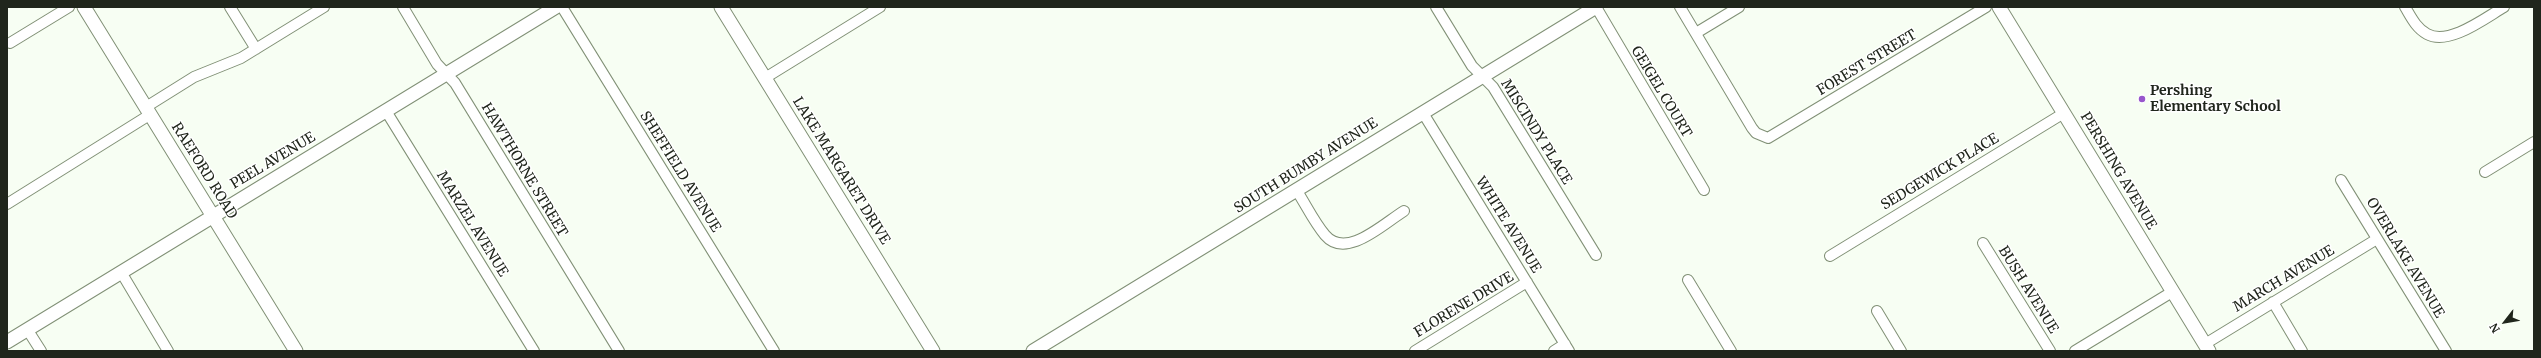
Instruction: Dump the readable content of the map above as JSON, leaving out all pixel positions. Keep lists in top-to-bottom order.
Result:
{
  "streets": {
    "street": [
      "FOREST STREET",
      "GEIGEL COURT",
      "MISCINDY PLACE",
      "PEEL AVENUE",
      "SOUTH BUMBY AVENUE",
      "HAWTHORNE STREET",
      "RAEFORD ROAD",
      "LAKE MARGARET DRIVE",
      "PERSHING AVENUE",
      "SHEFFIELD AVENUE",
      "SEDGEWICK PLACE",
      "MARZEL AVENUE",
      "WHITE AVENUE",
      "OVERLAKE AVENUE",
      "MARCH AVENUE",
      "BUSH AVENUE",
      "FLORENE DRIVE"
    ]
  },
  "crossings": [
    ["GEIGEL COURT", "SOUTH BUMBY AVENUE"],
    ["MISCINDY PLACE", "SOUTH BUMBY AVENUE"],
    ["PEEL AVENUE", "HAWTHORNE STREET"],
    ["PEEL AVENUE", "RAEFORD ROAD"],
    ["PEEL AVENUE", "MARZEL AVENUE"],
    ["SOUTH BUMBY AVENUE", "WHITE AVENUE"],
    ["PERSHING AVENUE", "SEDGEWICK PLACE"],
    ["PERSHING AVENUE", "MARCH AVENUE"],
    ["WHITE AVENUE", "FLORENE DRIVE"],
    ["OVERLAKE AVENUE", "MARCH AVENUE"]
  ],
  "places": ["Pershing Elementary School"],
  "north": "bottom left"
}
